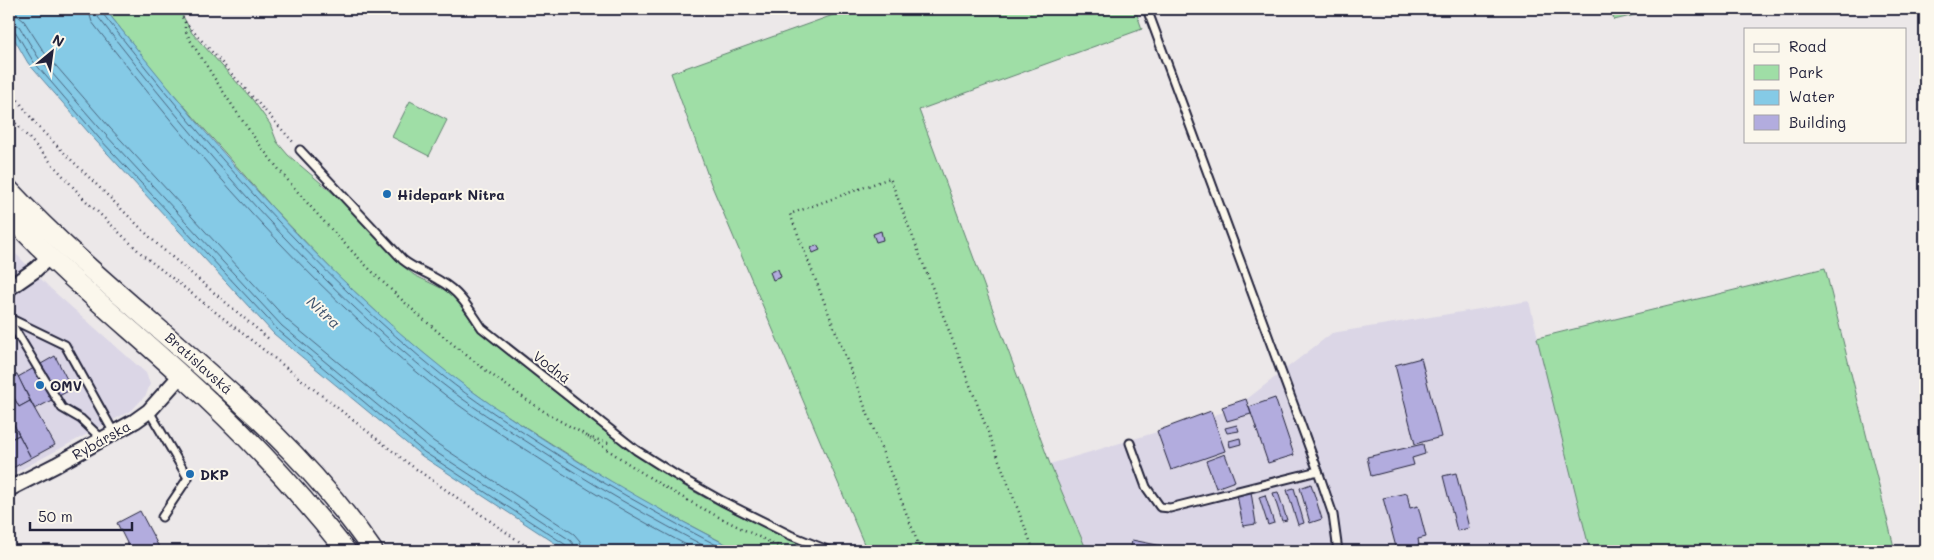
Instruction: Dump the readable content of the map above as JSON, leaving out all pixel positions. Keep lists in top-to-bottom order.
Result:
{
  "streets": {
    "main road": ["Bratislavská"],
    "street": ["Rybárska"],
    "lane": ["Vodná"]
  },
  "crossings": [
    ["Bratislavská", "Rybárska"]
  ],
  "water": ["Nitra"],
  "places": ["Hidepark Nitra", "OMV", "DKP"],
  "legend": [
    "Road",
    "Park",
    "Water",
    "Building"
  ],
  "scale_bar": "50 m",
  "north": "top right"
}
